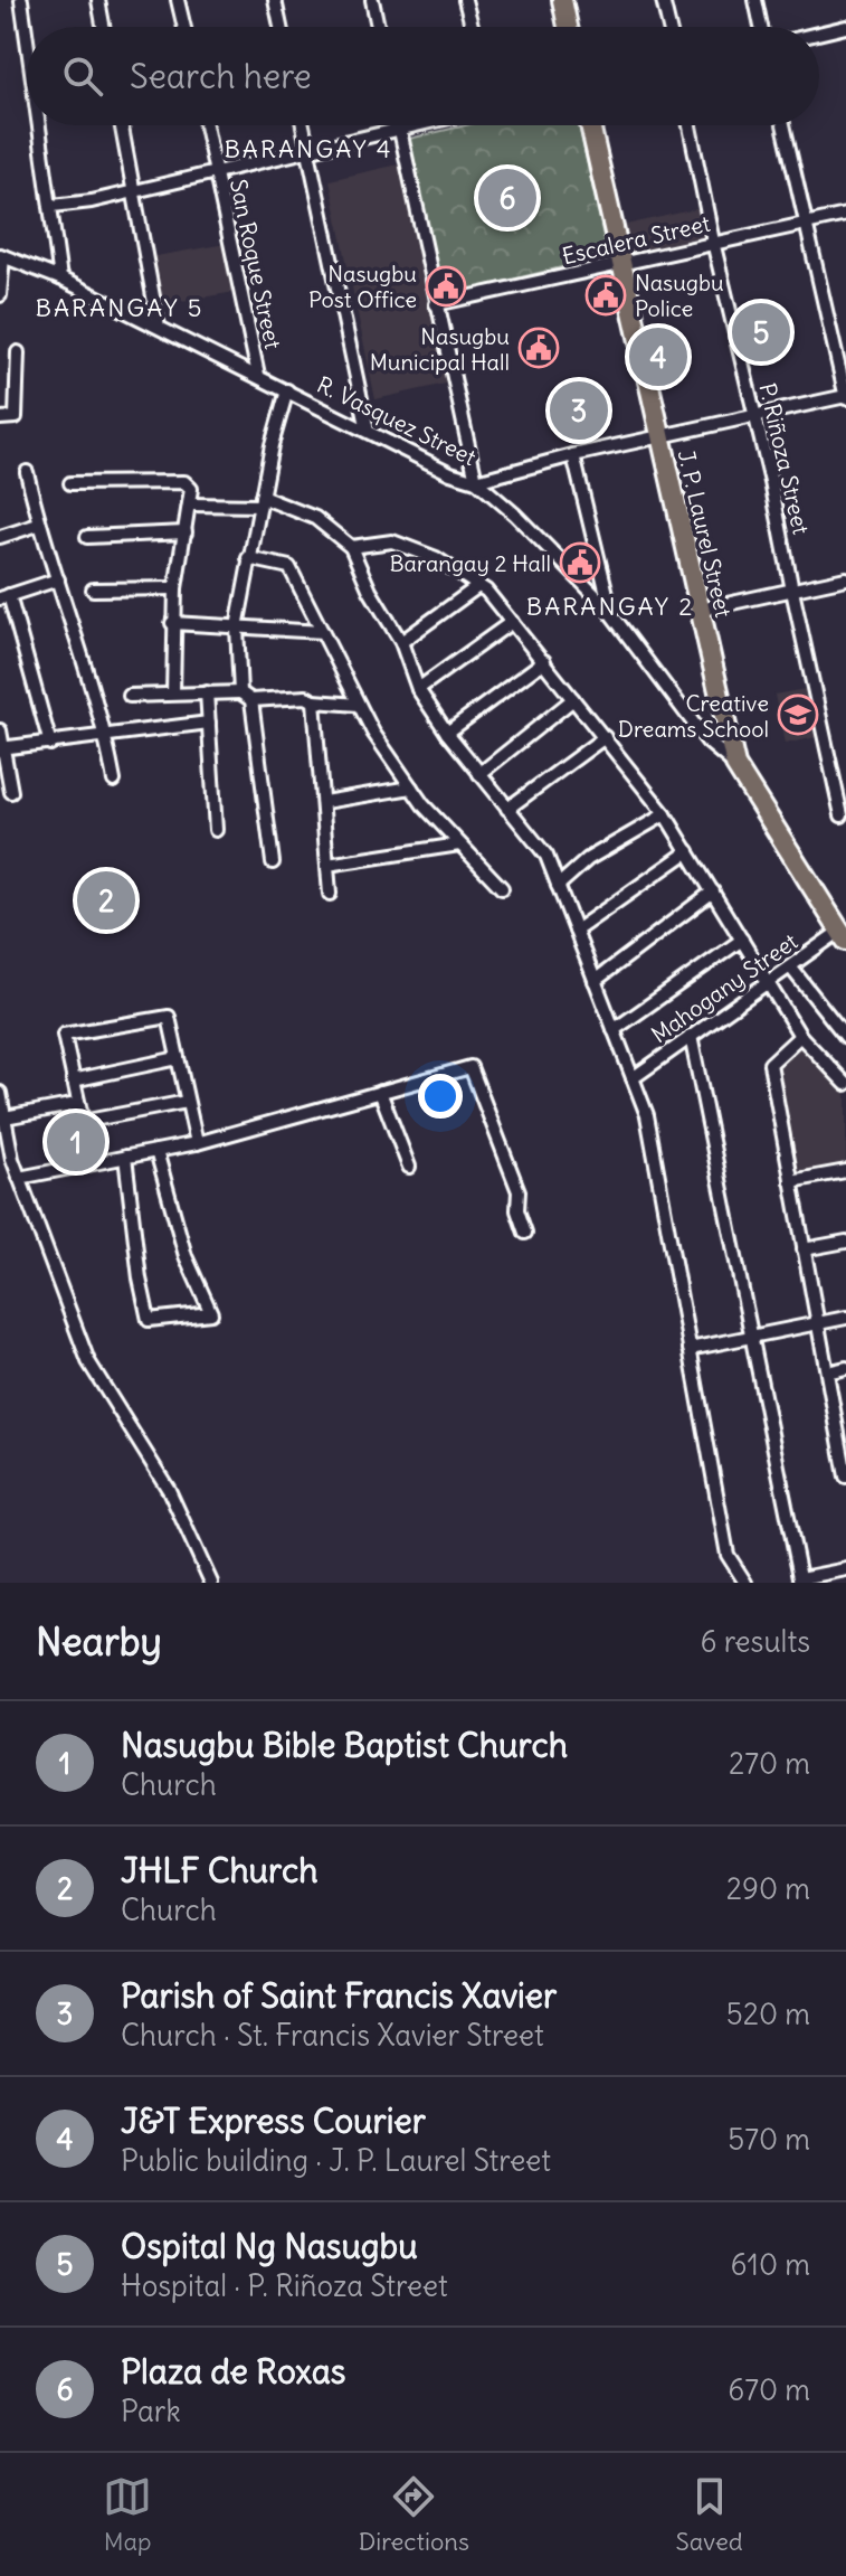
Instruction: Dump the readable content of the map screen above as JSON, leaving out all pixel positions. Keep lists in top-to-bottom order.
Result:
{
  "streets": {
    "main road": ["J. P. Laurel Street"],
    "street": [
      "Escalera Street",
      "San Roque Street",
      "R. Vasquez Street",
      "P. Riñoza Street",
      "Mahogany Street"
    ]
  },
  "crossings": [
    ["Escalera Street", "P. Riñoza Street"],
    ["Escalera Street", "J. P. Laurel Street"],
    ["San Roque Street", "R. Vasquez Street"],
    ["R. Vasquez Street", "J. P. Laurel Street"],
    ["J. P. Laurel Street", "Mahogany Street"]
  ],
  "districts": ["BARANGAY 4", "BARANGAY 5", "BARANGAY 2"],
  "places": {
    "public building": [
      "Nasugbu Post Office",
      "Nasugbu Police",
      "Nasugbu Municipal Hall",
      "Barangay 2 Hall"
    ],
    "school or university": ["Creative Dreams School"]
  },
  "page": {
    "search": "Search here",
    "pins": [
      "6",
      "5",
      "4",
      "3",
      "2",
      "1"
    ],
    "heading": ["Nearby", "6 results"],
    "list": [
      {
        "mark": "1",
        "name": "Nasugbu Bible Baptist Church",
        "note": "Church",
        "value": "270 m"
      },
      {
        "mark": "2",
        "name": "JHLF Church",
        "note": "Church",
        "value": "290 m"
      },
      {
        "mark": "3",
        "name": "Parish of Saint Francis Xavier",
        "note": "Church · St. Francis Xavier Street",
        "value": "520 m"
      },
      {
        "mark": "4",
        "name": "J&T Express Courier",
        "note": "Public building · J. P. Laurel Street",
        "value": "570 m"
      },
      {
        "mark": "5",
        "name": "Ospital Ng Nasugbu",
        "note": "Hospital · P. Riñoza Street",
        "value": "610 m"
      },
      {
        "mark": "6",
        "name": "Plaza de Roxas",
        "note": "Park",
        "value": "670 m"
      }
    ],
    "nav": ["Map", "Directions", "Saved"]
  }
}
